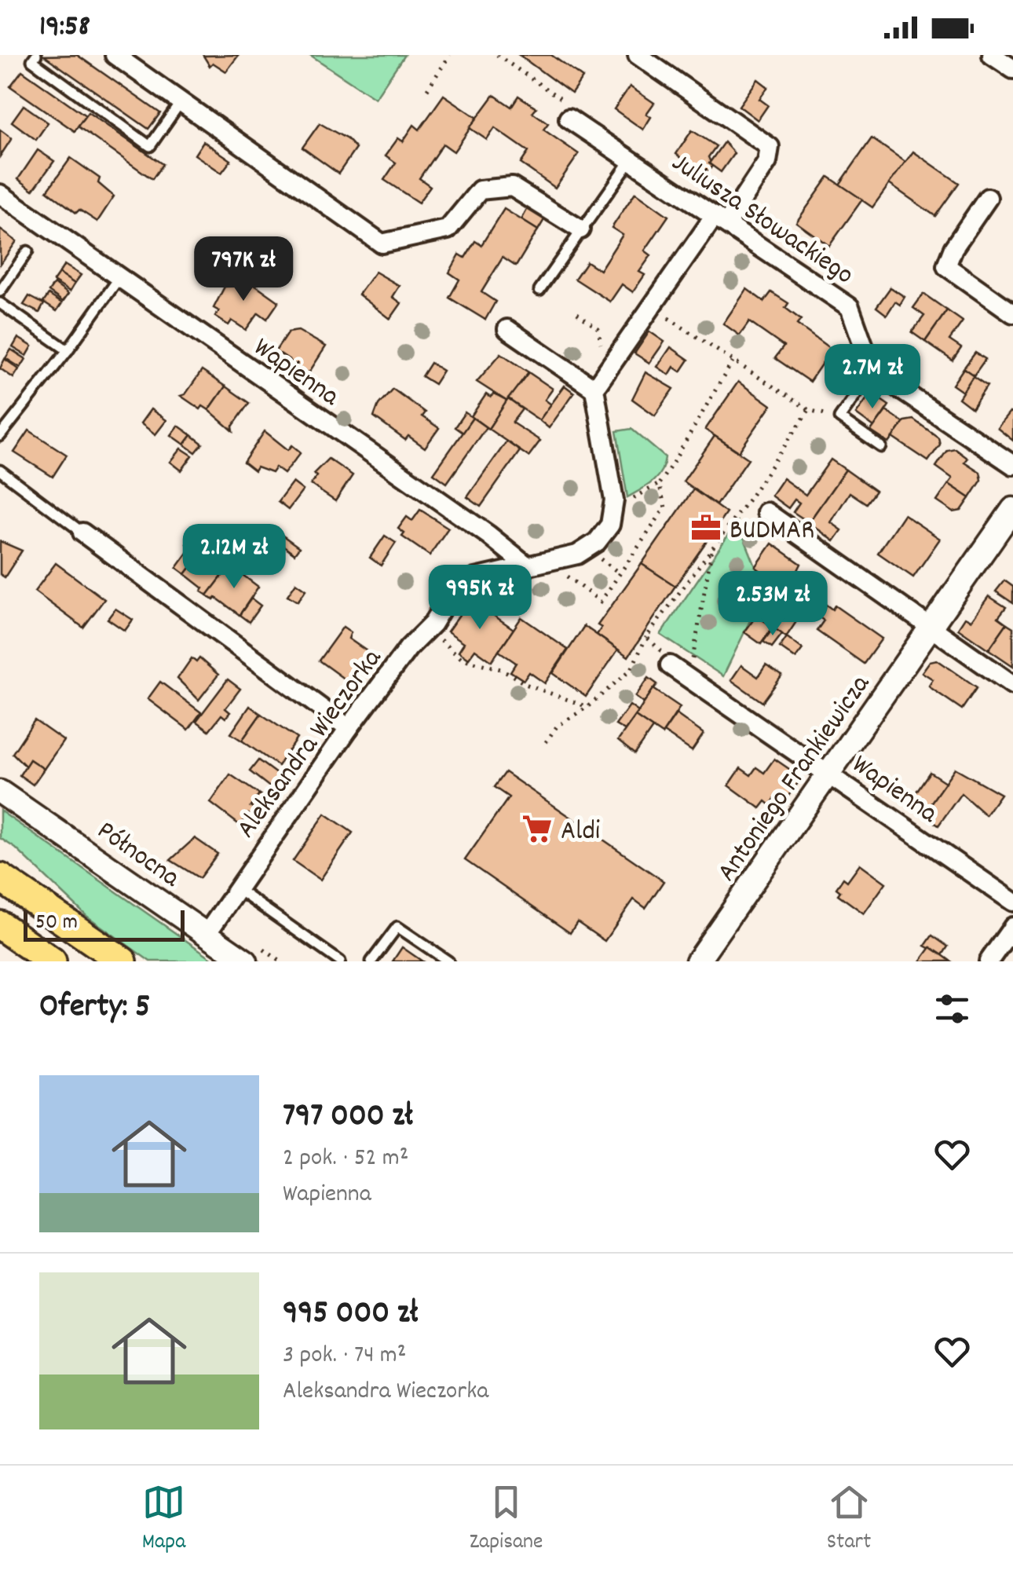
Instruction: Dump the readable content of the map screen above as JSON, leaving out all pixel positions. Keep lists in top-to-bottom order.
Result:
{
  "streets": {
    "street": [
      "Juliusza Słowackiego",
      "Wapienna",
      "Aleksandra Wieczorka",
      "Antoniego Frankiewicza",
      "Północna"
    ]
  },
  "crossings": [
    ["Wapienna", "Aleksandra Wieczorka"],
    ["Wapienna", "Antoniego Frankiewicza"],
    ["Aleksandra Wieczorka", "Północna"]
  ],
  "places": {
    "office": ["BUDMAR"],
    "supermarket": ["Aldi"]
  },
  "scale_bar": "50 m",
  "page": {
    "status": "19:58",
    "price": [
      "797K zł",
      "2.7M zł",
      "2.12M zł",
      "995K zł",
      "2.53M zł"
    ],
    "scale": "50 m",
    "heading": "Oferty: 5",
    "list": [
      {
        "name": "797 000 zł",
        "note": "2 pok. · 52 m² · Wapienna"
      },
      {
        "name": "995 000 zł",
        "note": "3 pok. · 74 m² · Aleksandra Wieczorka"
      }
    ],
    "tabs": ["Mapa", "Zapisane", "Start"]
  }
}
